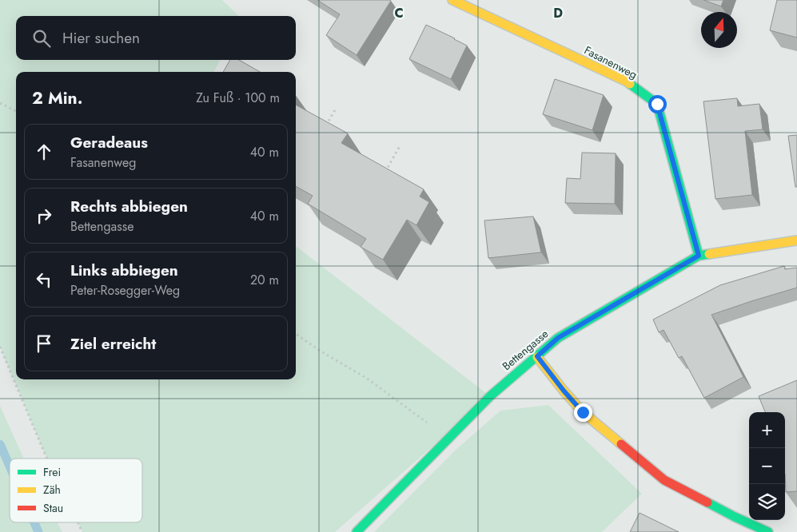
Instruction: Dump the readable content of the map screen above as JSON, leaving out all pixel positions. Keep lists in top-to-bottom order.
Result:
{
  "streets": {
    "street": ["Fasanenweg", "Bettengasse"]
  },
  "crossings": [
    ["Fasanenweg", "Bettengasse"]
  ],
  "legend": ["Frei", "Zäh", "Stau"],
  "north": "top",
  "page": {
    "search": "Hier suchen",
    "heading": ["2 Min.", "Zu Fuß · 100 m"],
    "list": [
      ["Geradeaus", "Fasanenweg", "40 m"],
      ["Rechts abbiegen", "Bettengasse", "40 m"],
      ["Links abbiegen", "Peter-Rosegger-Weg", "20 m"],
      "Ziel erreicht"
    ],
    "map_buttons": ["+", "−"]
  },
  "grid": {
    "columns": ["C", "D"]
  }
}
